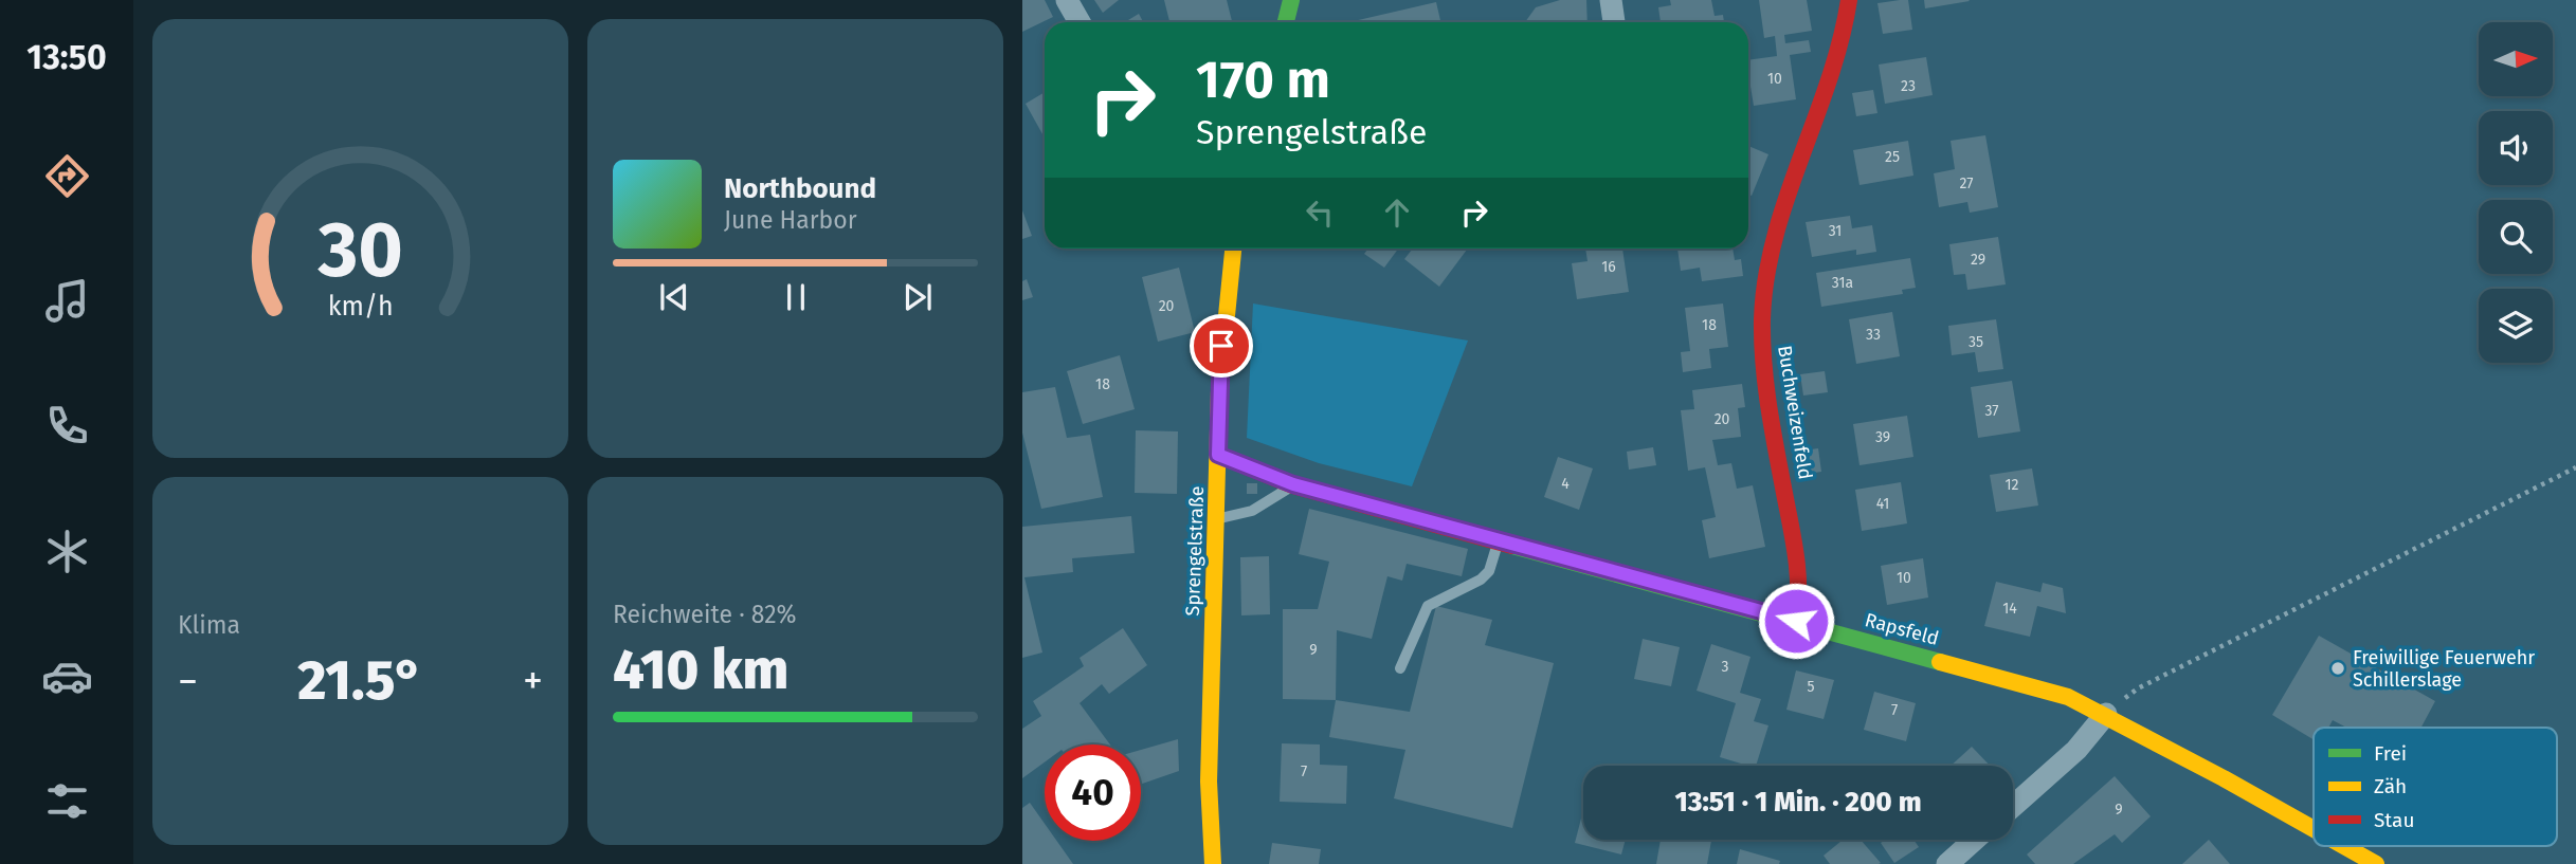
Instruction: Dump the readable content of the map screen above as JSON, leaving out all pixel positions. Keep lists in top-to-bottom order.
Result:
{
  "streets": {
    "street": ["Buchweizenfeld", "Sprengelstraße", "Rapsfeld"]
  },
  "crossings": [
    ["Buchweizenfeld", "Rapsfeld"],
    ["Sprengelstraße", "Rapsfeld"]
  ],
  "places": ["Freiwillige Feuerwehr Schillerslage"],
  "house_numbers": [
    "10",
    "23",
    "25",
    "27",
    "31",
    "29",
    "16",
    "31a",
    "20",
    "18",
    "33",
    "35",
    "18",
    "37",
    "20",
    "39",
    "4",
    "12",
    "41",
    "10",
    "14",
    "9",
    "3",
    "5",
    "7",
    "7",
    "9"
  ],
  "legend": ["Frei", "Zäh", "Stau"],
  "north": "right",
  "page": {
    "tabs": "13:50",
    "turn": ["170 m", "Sprengelstraße"],
    "song": ["Northbound", "June Harbor"],
    "tile": [
      "Klima",
      ["Reichweite · 82%", "410 km"]
    ],
    "heat": ["−", "21.5°", "+"],
    "limit": "40",
    "trip": "13:51 · 1 Min. · 200 m",
    "gauge": ["30", "km/h"]
  }
}
